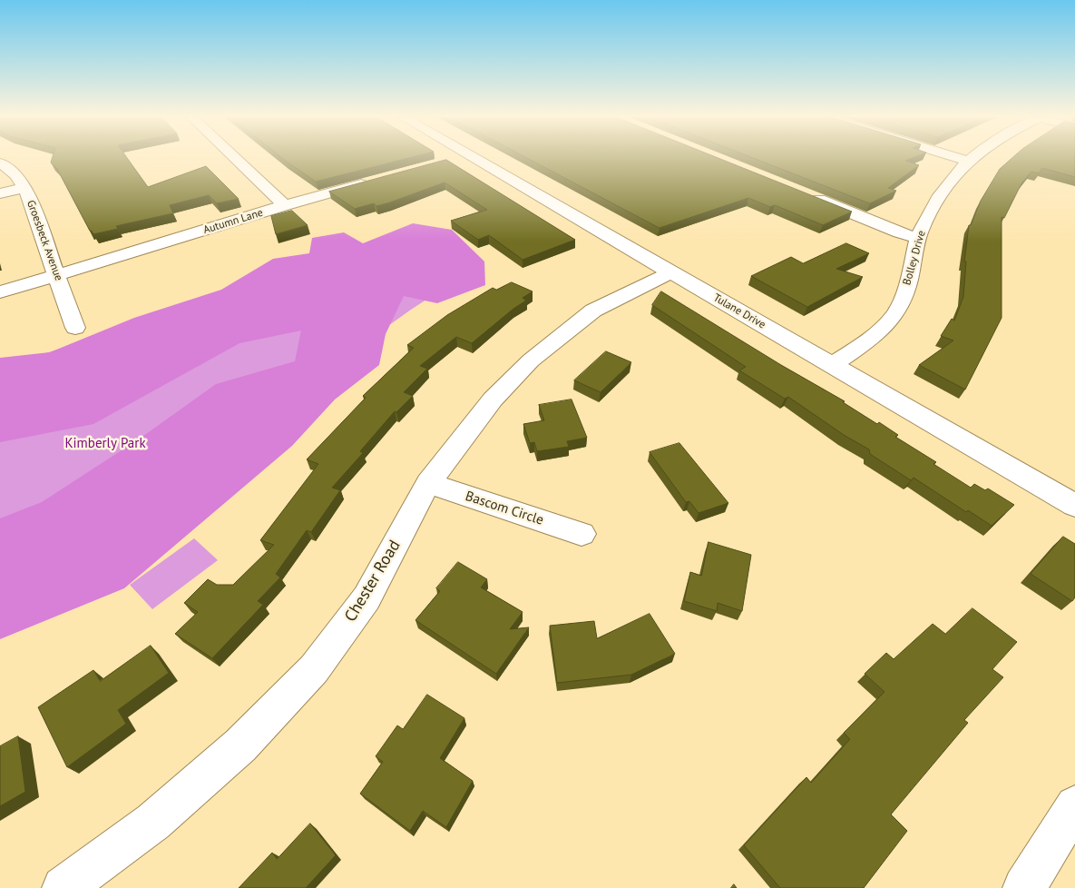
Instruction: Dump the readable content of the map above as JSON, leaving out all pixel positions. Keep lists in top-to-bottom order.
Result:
{
  "streets": {
    "street": [
      "Autumn Lane",
      "Groesbeck Avenue",
      "Bolley Drive",
      "Tulane Drive",
      "Bascom Circle",
      "Chester Road"
    ]
  },
  "crossings": [
    ["Autumn Lane", "Groesbeck Avenue"],
    ["Bolley Drive", "Tulane Drive"],
    ["Tulane Drive", "Chester Road"],
    ["Bascom Circle", "Chester Road"]
  ],
  "parks": ["Kimberly Park"]
}
